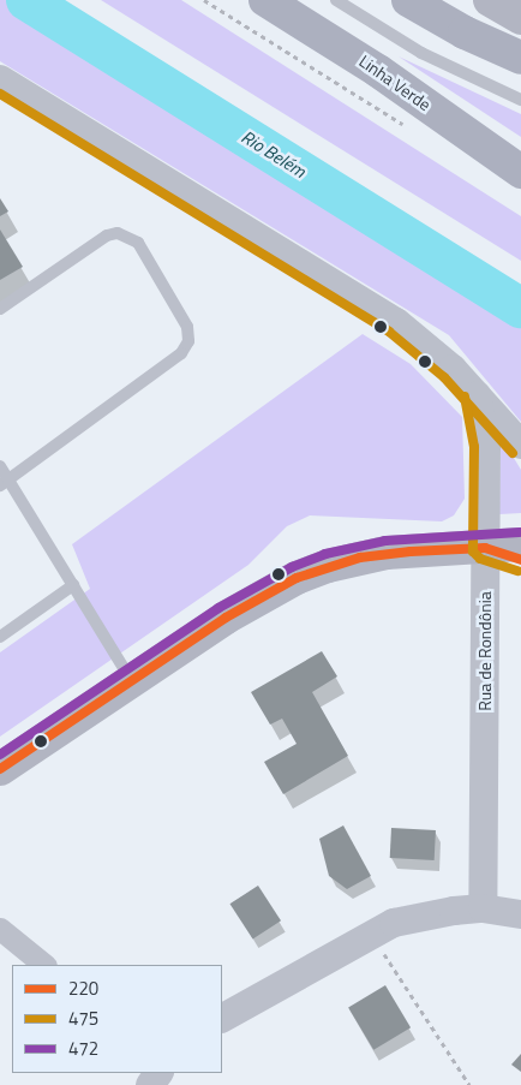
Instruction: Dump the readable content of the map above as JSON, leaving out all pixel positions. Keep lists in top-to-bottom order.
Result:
{
  "streets": {
    "highway": ["Linha Verde"],
    "street": ["Rua de Rondônia"]
  },
  "water": ["Rio Belém"],
  "lines": ["transit line 475", "transit line 472", "transit line 220"],
  "legend": ["220", "475", "472"]
}
